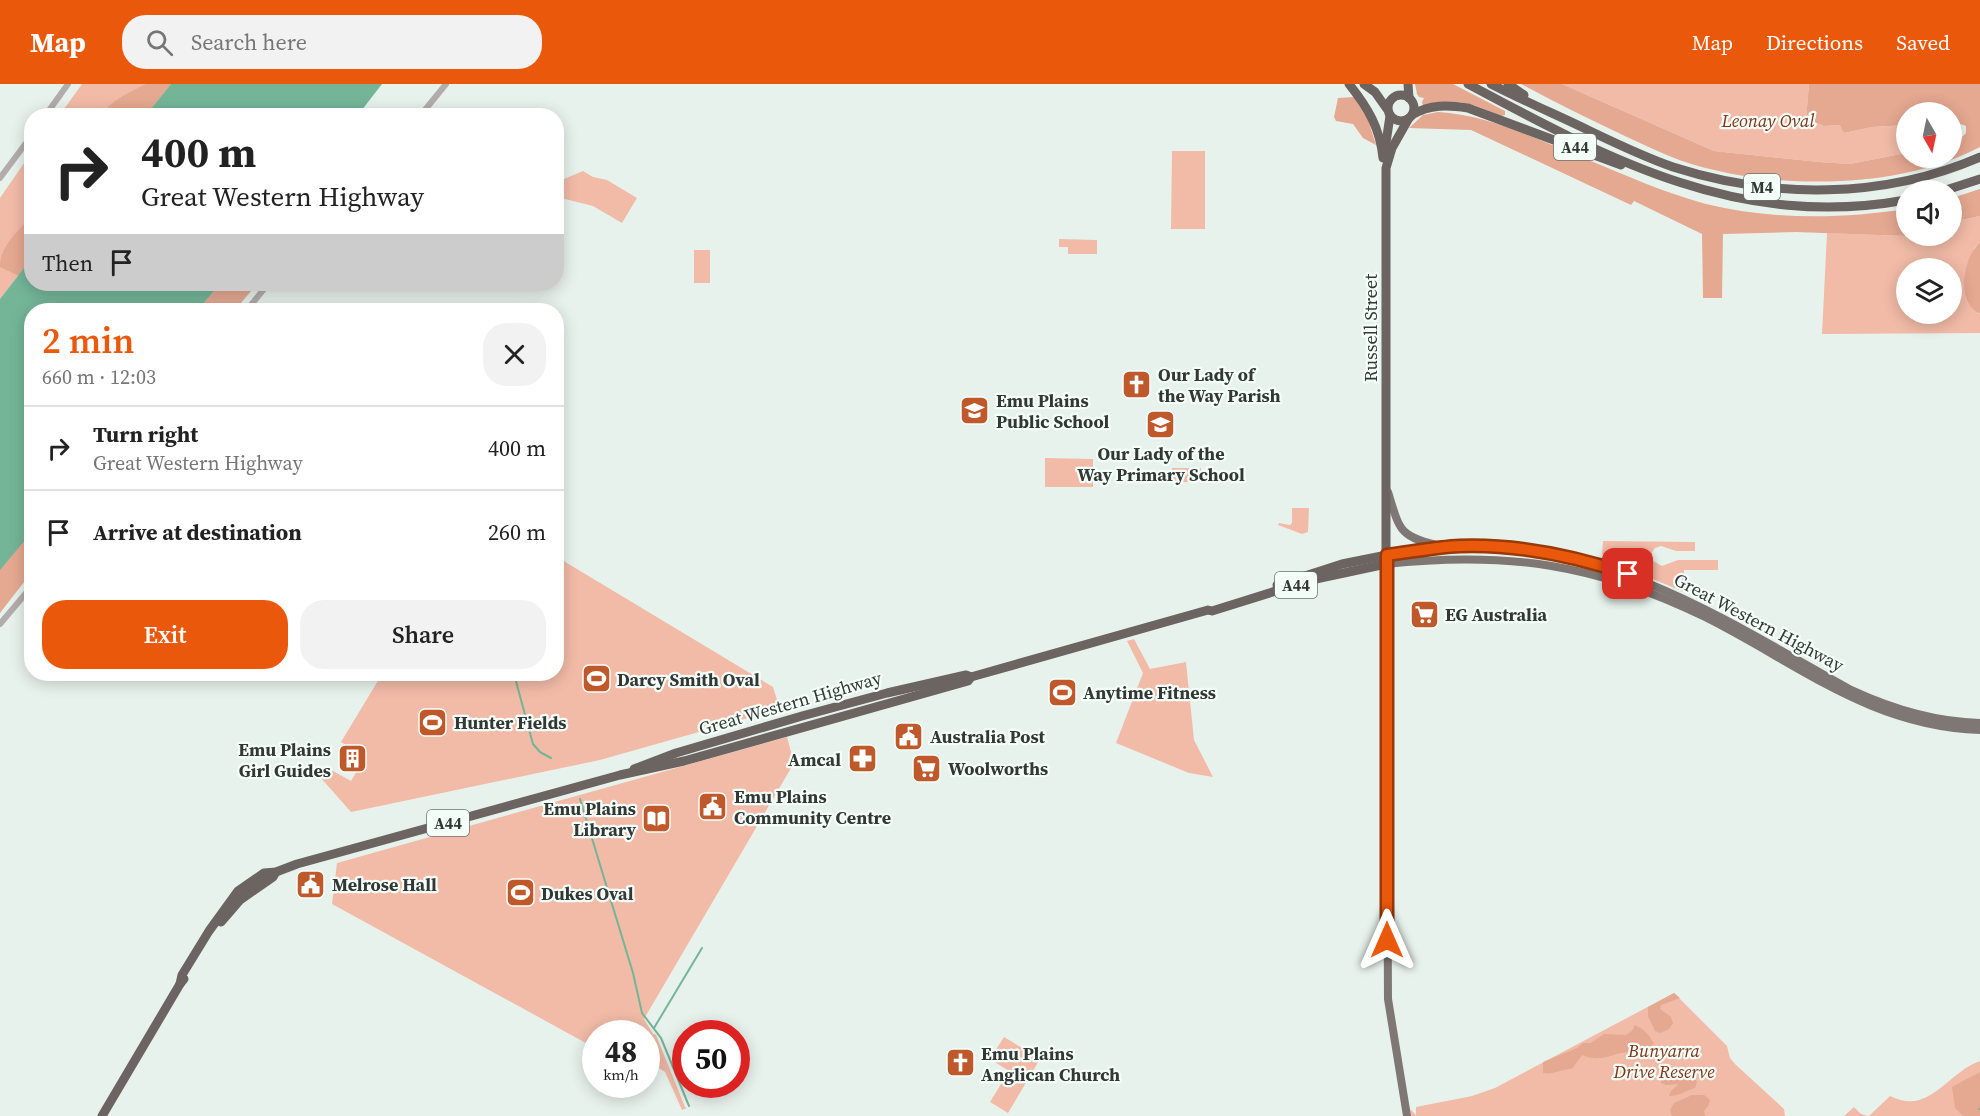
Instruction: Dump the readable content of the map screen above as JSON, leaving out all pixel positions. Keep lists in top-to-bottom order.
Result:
{
  "streets": {
    "highway": [
      "A44",
      "M4",
      "Russell Street",
      "Great Western Highway"
    ]
  },
  "crossings": [
    ["A44", "M4"],
    ["A44", "Russell Street"],
    ["Russell Street", "Great Western Highway"]
  ],
  "parks": ["Leonay Oval", "Bunyarra Drive Reserve"],
  "places": {
    "church": ["Our Lady of the Way Parish", "Emu Plains Anglican Church"],
    "school or university": ["Emu Plains Public School", "Our Lady of the Way Primary School"],
    "supermarket": ["EG Australia", "Woolworths"],
    "sports": [
      "Darcy Smith Oval",
      "Anytime Fitness",
      "Hunter Fields",
      "Dukes Oval"
    ],
    "public building": ["Australia Post", "Emu Plains Community Centre", "Melrose Hall"],
    "building": ["Emu Plains Girl Guides"],
    "pharmacy": ["Amcal"],
    "library": ["Emu Plains Library"]
  },
  "north": "bottom",
  "page": {
    "header": "Map",
    "search": "Search here",
    "nav": ["Map", "Directions", "Saved"],
    "turn": ["400 m", "Great Western Highway"],
    "then": "Then",
    "heading": ["2 min", "660 m · 12:03"],
    "list": [
      {
        "name": "Turn right",
        "note": "Great Western Highway",
        "value": "400 m"
      },
      {
        "name": "Arrive at destination",
        "value": "260 m"
      }
    ],
    "buttons": ["Exit", "Share"],
    "speed": "48 km/h",
    "limit": "50"
  }
}
